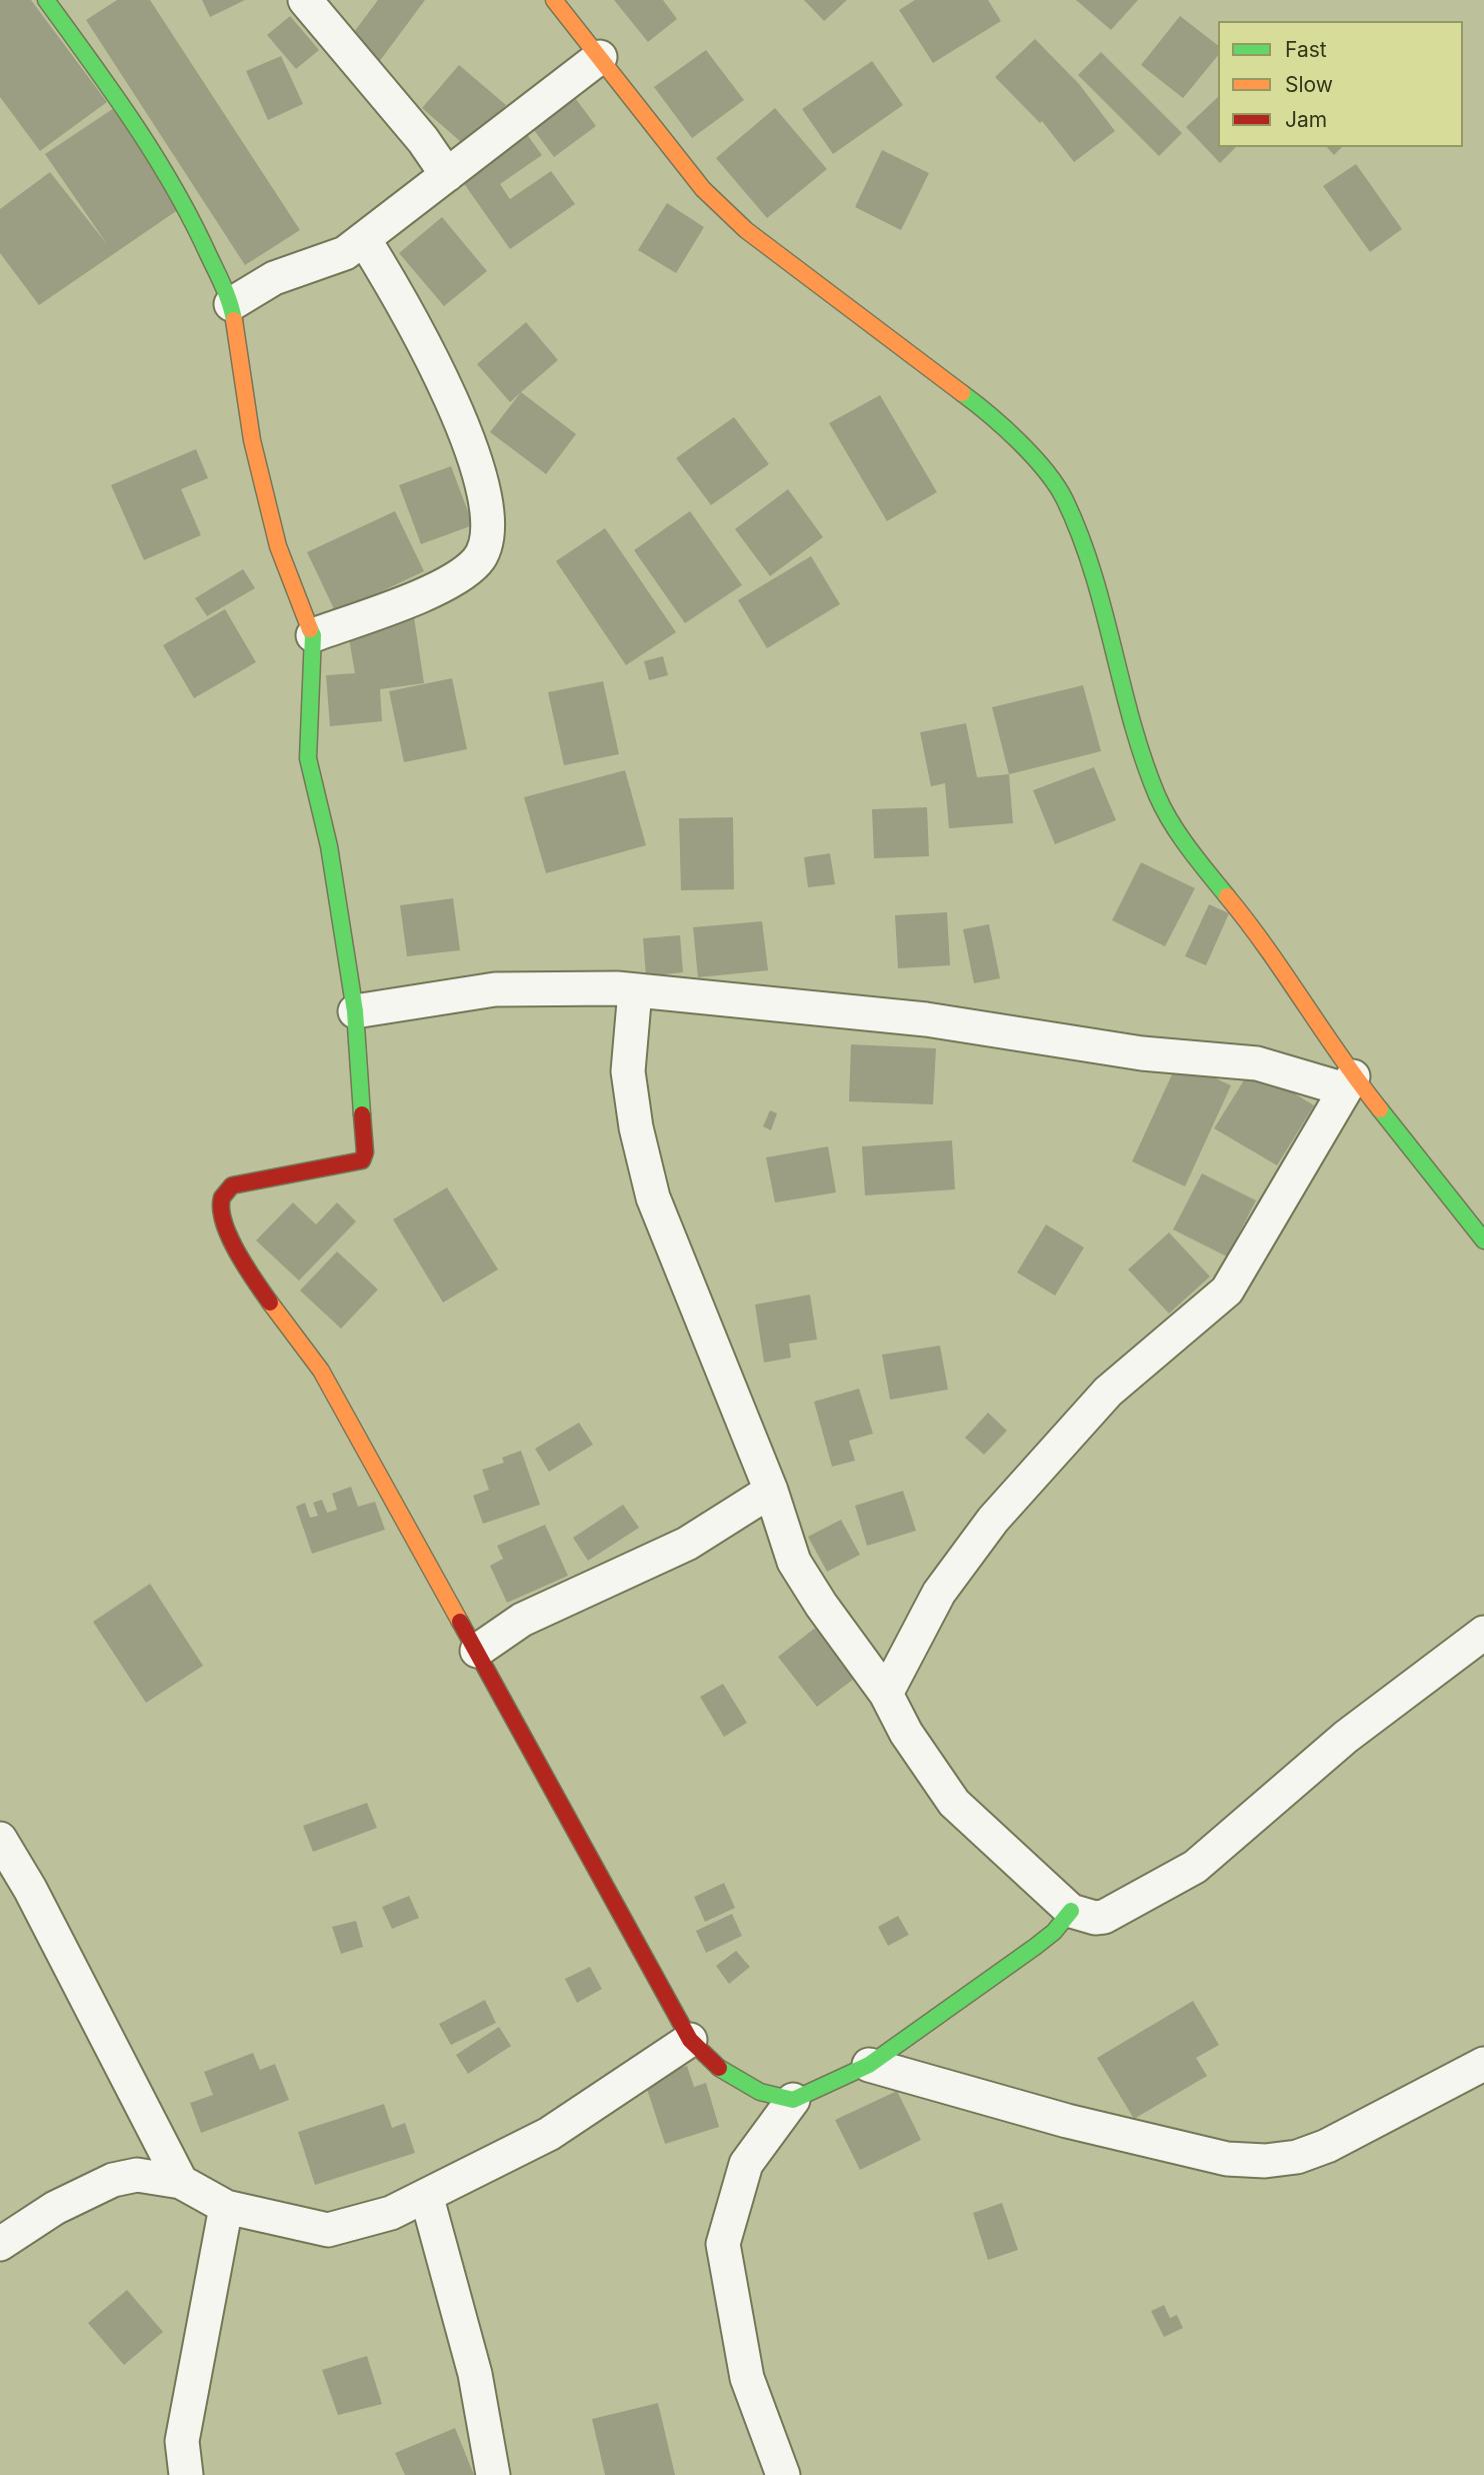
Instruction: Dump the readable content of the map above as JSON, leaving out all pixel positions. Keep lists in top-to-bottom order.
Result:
{
  "legend": ["Fast", "Slow", "Jam"]
}
